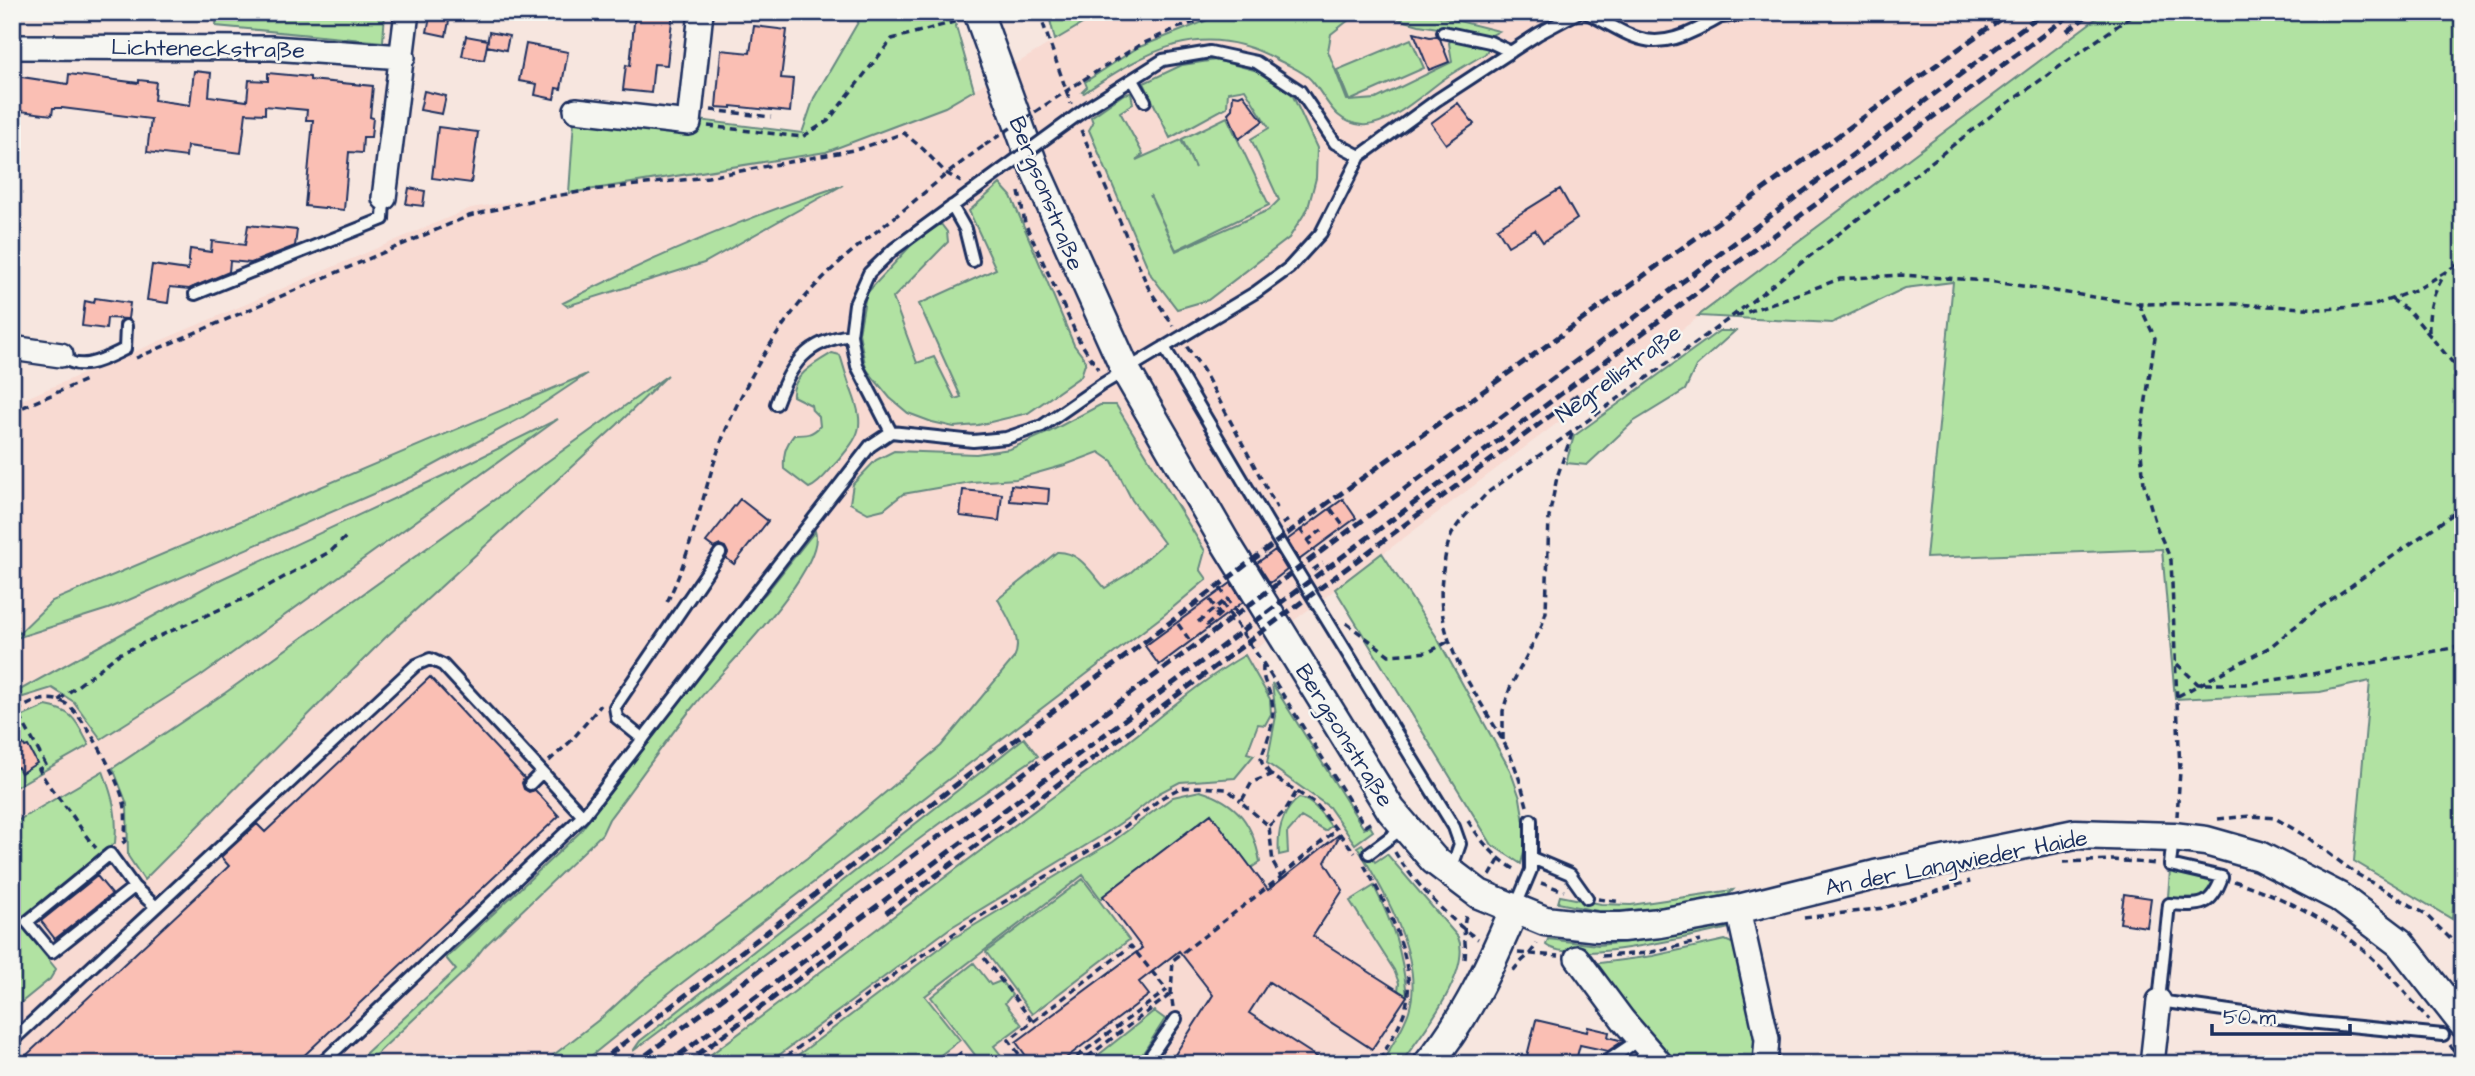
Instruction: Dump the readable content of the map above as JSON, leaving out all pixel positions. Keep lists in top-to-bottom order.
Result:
{
  "streets": {
    "street": ["Lichteneckstraße", "Bergsonstraße", "An der Langwieder Haide"],
    "path": ["Negrellistraße"]
  },
  "crossings": [
    ["Bergsonstraße", "An der Langwieder Haide"]
  ],
  "scale_bar": "50 m"
}
